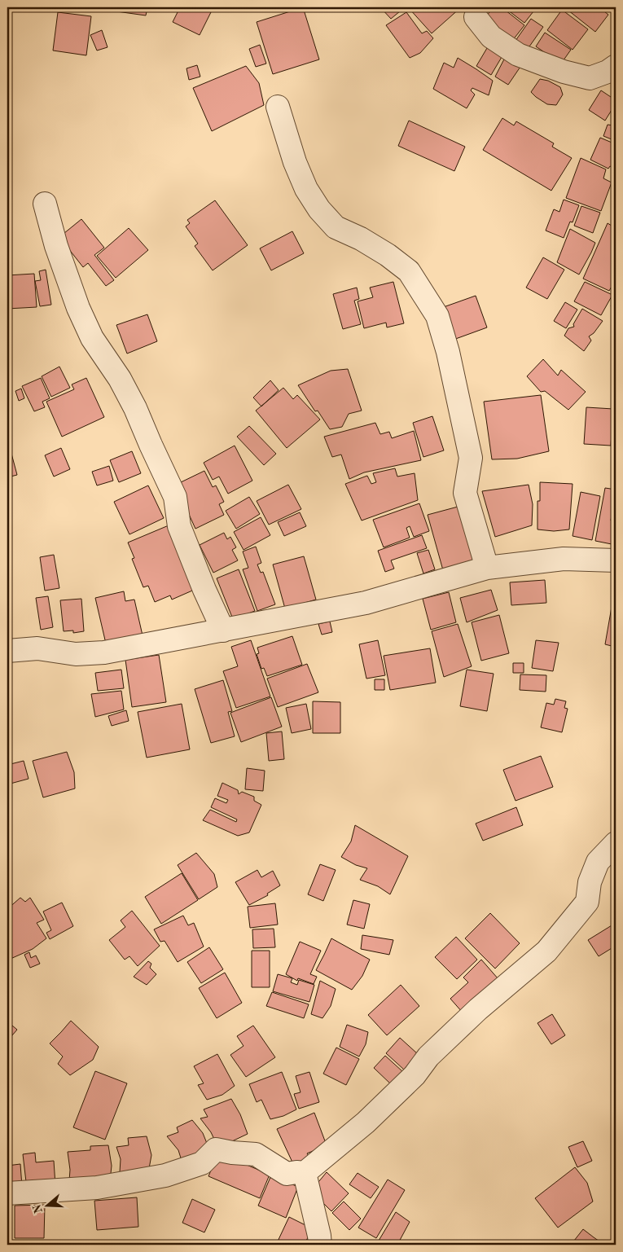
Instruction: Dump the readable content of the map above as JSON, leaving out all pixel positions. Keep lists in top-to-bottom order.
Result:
{
  "north": "left"
}
